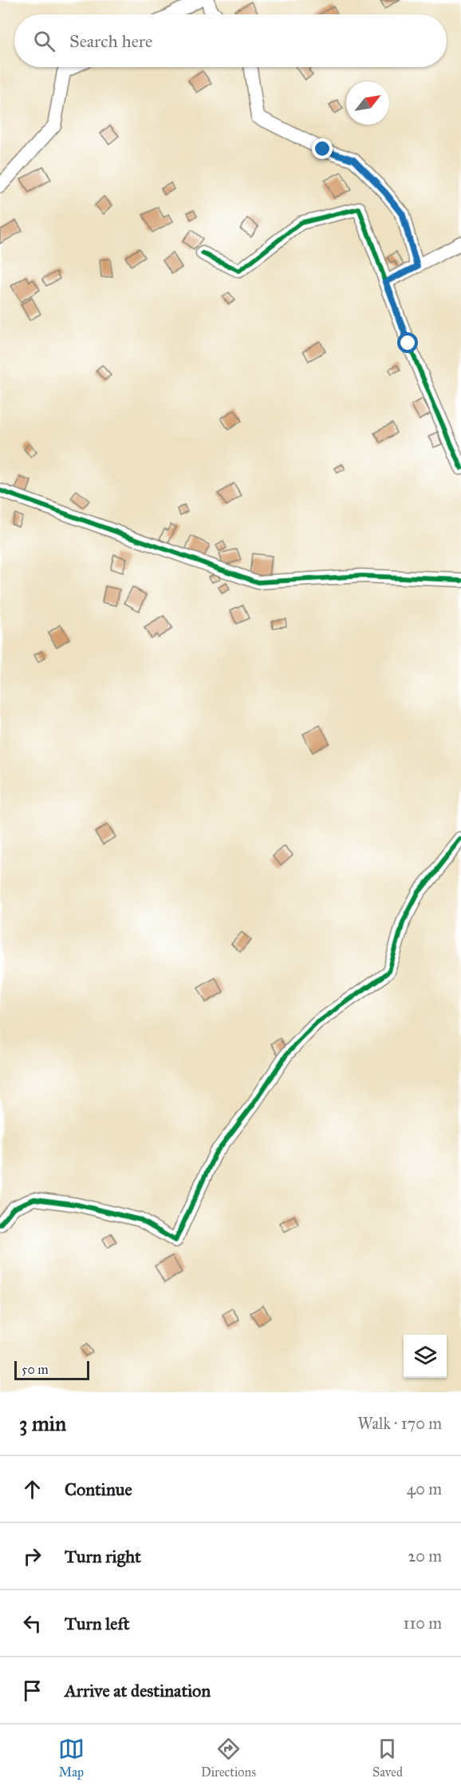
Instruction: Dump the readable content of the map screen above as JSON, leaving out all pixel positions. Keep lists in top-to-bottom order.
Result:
{
  "scale_bar": "50 m",
  "north": "top right",
  "page": {
    "search": "Search here",
    "scale": "50 m",
    "heading": ["3 min", "Walk · 170 m"],
    "list": [
      ["Continue", "40 m"],
      ["Turn right", "20 m"],
      ["Turn left", "110 m"],
      "Arrive at destination"
    ],
    "nav": ["Map", "Directions", "Saved"]
  }
}
